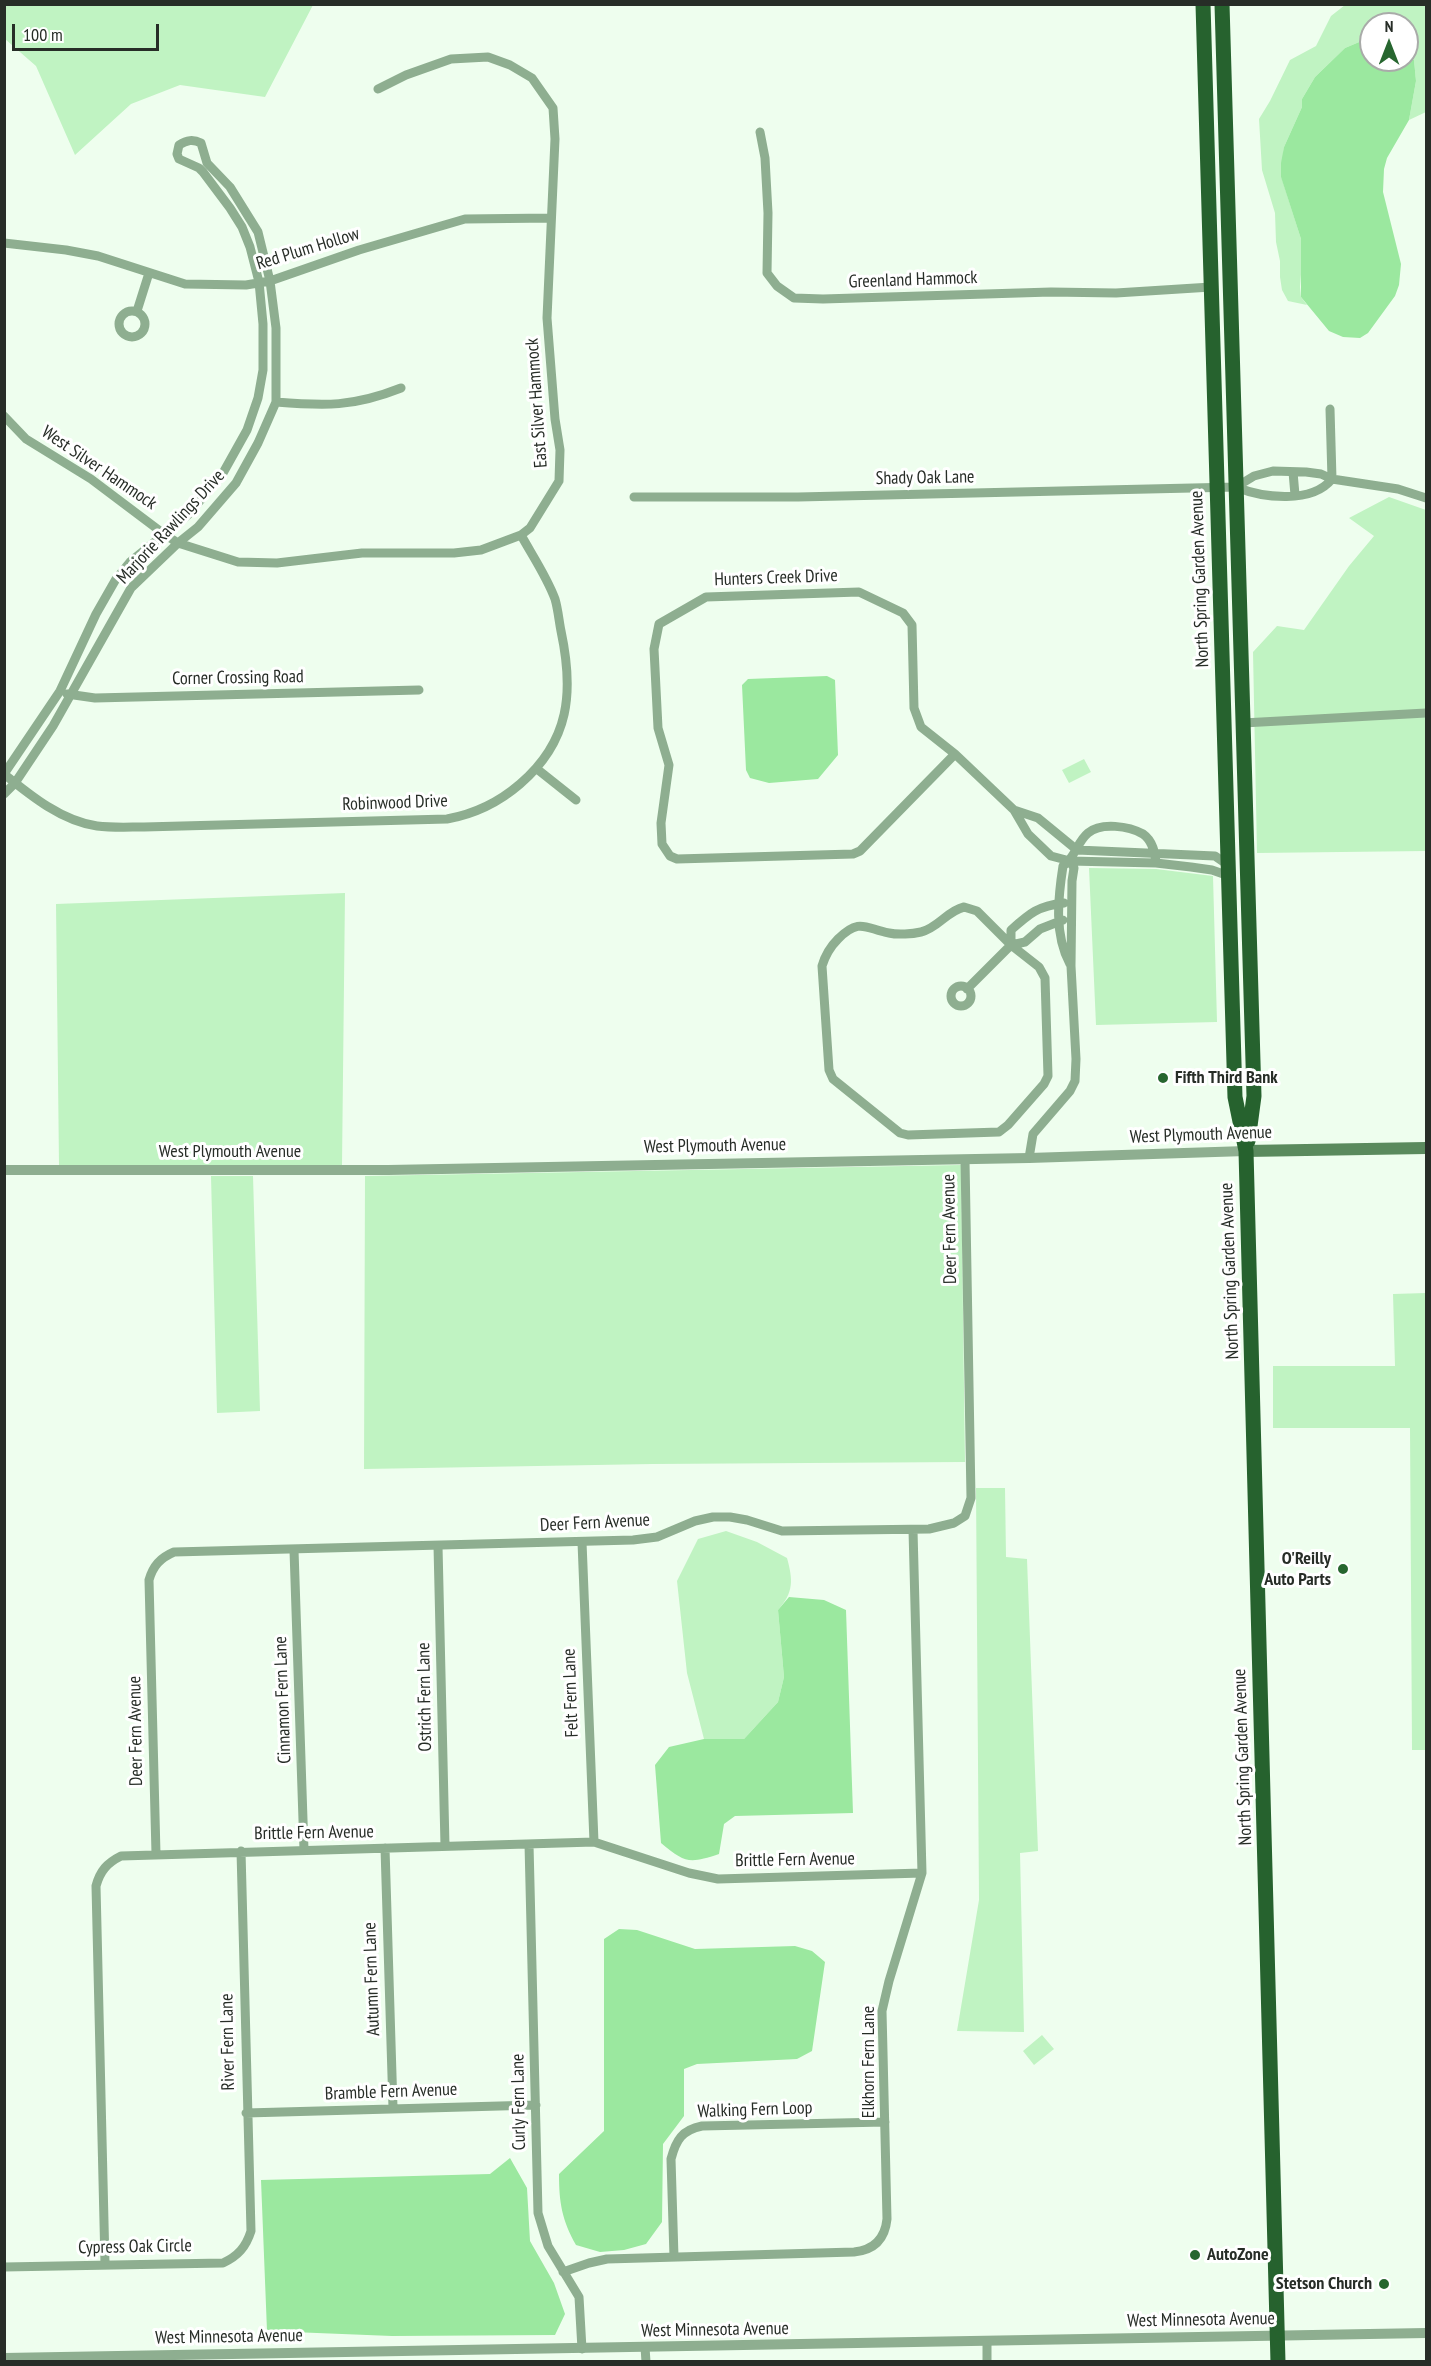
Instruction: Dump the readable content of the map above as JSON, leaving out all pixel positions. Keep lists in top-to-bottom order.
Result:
{
  "streets": {
    "highway": ["North Spring Garden Avenue"],
    "main road": ["West Plymouth Avenue"],
    "street": [
      "Red Plum Hollow",
      "Greenland Hammock",
      "East Silver Hammock",
      "West Silver Hammock",
      "Shady Oak Lane",
      "Marjorie Rawlings Drive",
      "Hunters Creek Drive",
      "Corner Crossing Road",
      "Robinwood Drive",
      "Deer Fern Avenue",
      "Felt Fern Lane",
      "Ostrich Fern Lane",
      "Cinnamon Fern Lane",
      "Brittle Fern Avenue",
      "Autumn Fern Lane",
      "River Fern Lane",
      "Elkhorn Fern Lane",
      "Bramble Fern Avenue",
      "Curly Fern Lane",
      "Walking Fern Loop",
      "Cypress Oak Circle",
      "West Minnesota Avenue"
    ]
  },
  "crossings": [
    ["Red Plum Hollow", "East Silver Hammock"],
    ["Red Plum Hollow", "Marjorie Rawlings Drive"],
    ["Greenland Hammock", "North Spring Garden Avenue"],
    ["East Silver Hammock", "Robinwood Drive"],
    ["West Silver Hammock", "Marjorie Rawlings Drive"],
    ["Shady Oak Lane", "North Spring Garden Avenue"],
    ["Marjorie Rawlings Drive", "Corner Crossing Road"],
    ["Marjorie Rawlings Drive", "Robinwood Drive"],
    ["Hunters Creek Drive", "North Spring Garden Avenue"],
    ["North Spring Garden Avenue", "West Plymouth Avenue"],
    ["North Spring Garden Avenue", "West Minnesota Avenue"],
    ["West Plymouth Avenue", "Deer Fern Avenue"],
    ["Deer Fern Avenue", "Felt Fern Lane"],
    ["Deer Fern Avenue", "Ostrich Fern Lane"],
    ["Deer Fern Avenue", "Cinnamon Fern Lane"],
    ["Deer Fern Avenue", "Brittle Fern Avenue"],
    ["Deer Fern Avenue", "Elkhorn Fern Lane"],
    ["Felt Fern Lane", "Brittle Fern Avenue"],
    ["Ostrich Fern Lane", "Brittle Fern Avenue"],
    ["Cinnamon Fern Lane", "Brittle Fern Avenue"],
    ["Brittle Fern Avenue", "Autumn Fern Lane"],
    ["Brittle Fern Avenue", "River Fern Lane"],
    ["Brittle Fern Avenue", "Elkhorn Fern Lane"],
    ["Brittle Fern Avenue", "Curly Fern Lane"],
    ["Brittle Fern Avenue", "Cypress Oak Circle"],
    ["Autumn Fern Lane", "Bramble Fern Avenue"],
    ["River Fern Lane", "Bramble Fern Avenue"],
    ["River Fern Lane", "Cypress Oak Circle"],
    ["Elkhorn Fern Lane", "Curly Fern Lane"],
    ["Elkhorn Fern Lane", "Walking Fern Loop"],
    ["Bramble Fern Avenue", "Curly Fern Lane"],
    ["Curly Fern Lane", "West Minnesota Avenue"]
  ],
  "places": [
    "Fifth Third Bank",
    "O'Reilly Auto Parts",
    "AutoZone",
    "Stetson Church"
  ],
  "scale_bar": "100 m",
  "north": "top"
}
